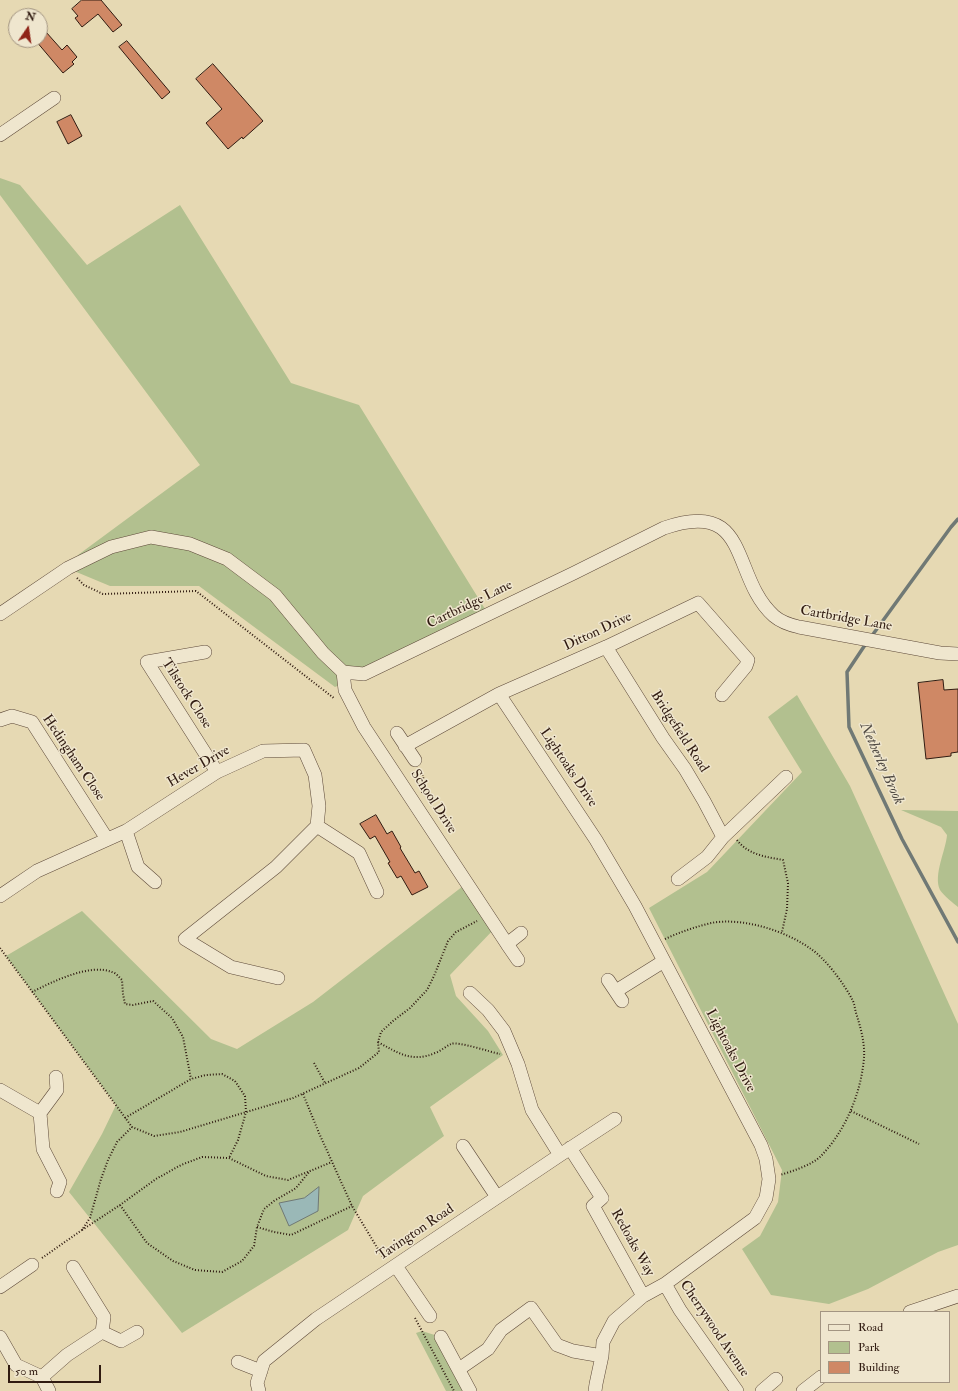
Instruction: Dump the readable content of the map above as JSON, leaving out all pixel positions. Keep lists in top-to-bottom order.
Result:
{
  "streets": {
    "street": [
      "Cartbridge Lane",
      "Ditton Drive",
      "Tilstock Close",
      "Bridgefield Road",
      "Hedingham Close",
      "Hever Drive",
      "Lightoaks Drive",
      "School Drive",
      "Tavington Road",
      "Redoaks Way",
      "Cherrywood Avenue"
    ]
  },
  "crossings": [
    ["Cartbridge Lane", "School Drive"],
    ["Ditton Drive", "Bridgefield Road"],
    ["Ditton Drive", "Lightoaks Drive"],
    ["Tilstock Close", "Hever Drive"],
    ["Hedingham Close", "Hever Drive"],
    ["Lightoaks Drive", "Redoaks Way"],
    ["Lightoaks Drive", "Cherrywood Avenue"],
    ["Tavington Road", "Redoaks Way"]
  ],
  "water": ["Netherley Brook"],
  "legend": ["Road", "Park", "Building"],
  "scale_bar": "50 m",
  "north": "top"
}
